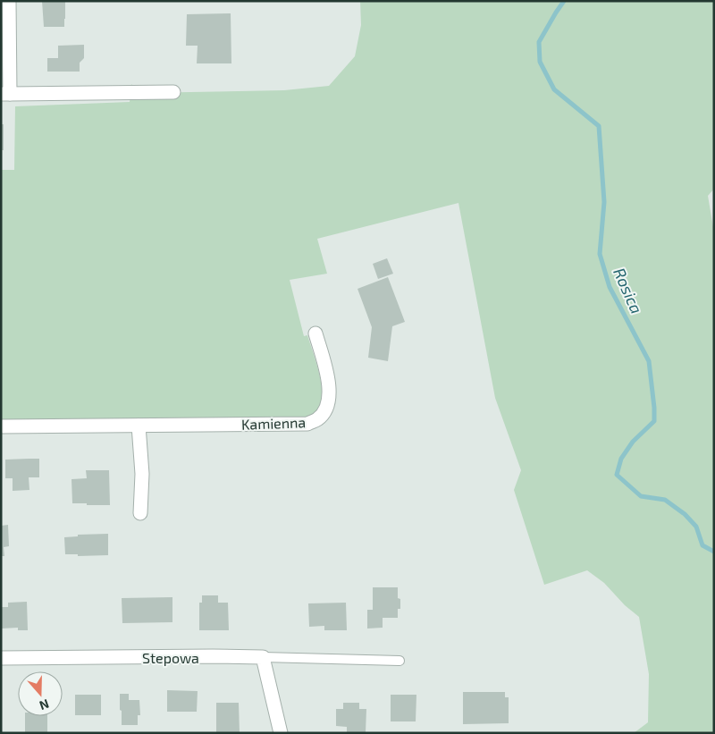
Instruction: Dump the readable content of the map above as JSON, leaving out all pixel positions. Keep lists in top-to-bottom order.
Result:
{
  "streets": {
    "street": ["Kamienna", "Stepowa"]
  },
  "water": ["Rosica"],
  "north": "bottom"
}
